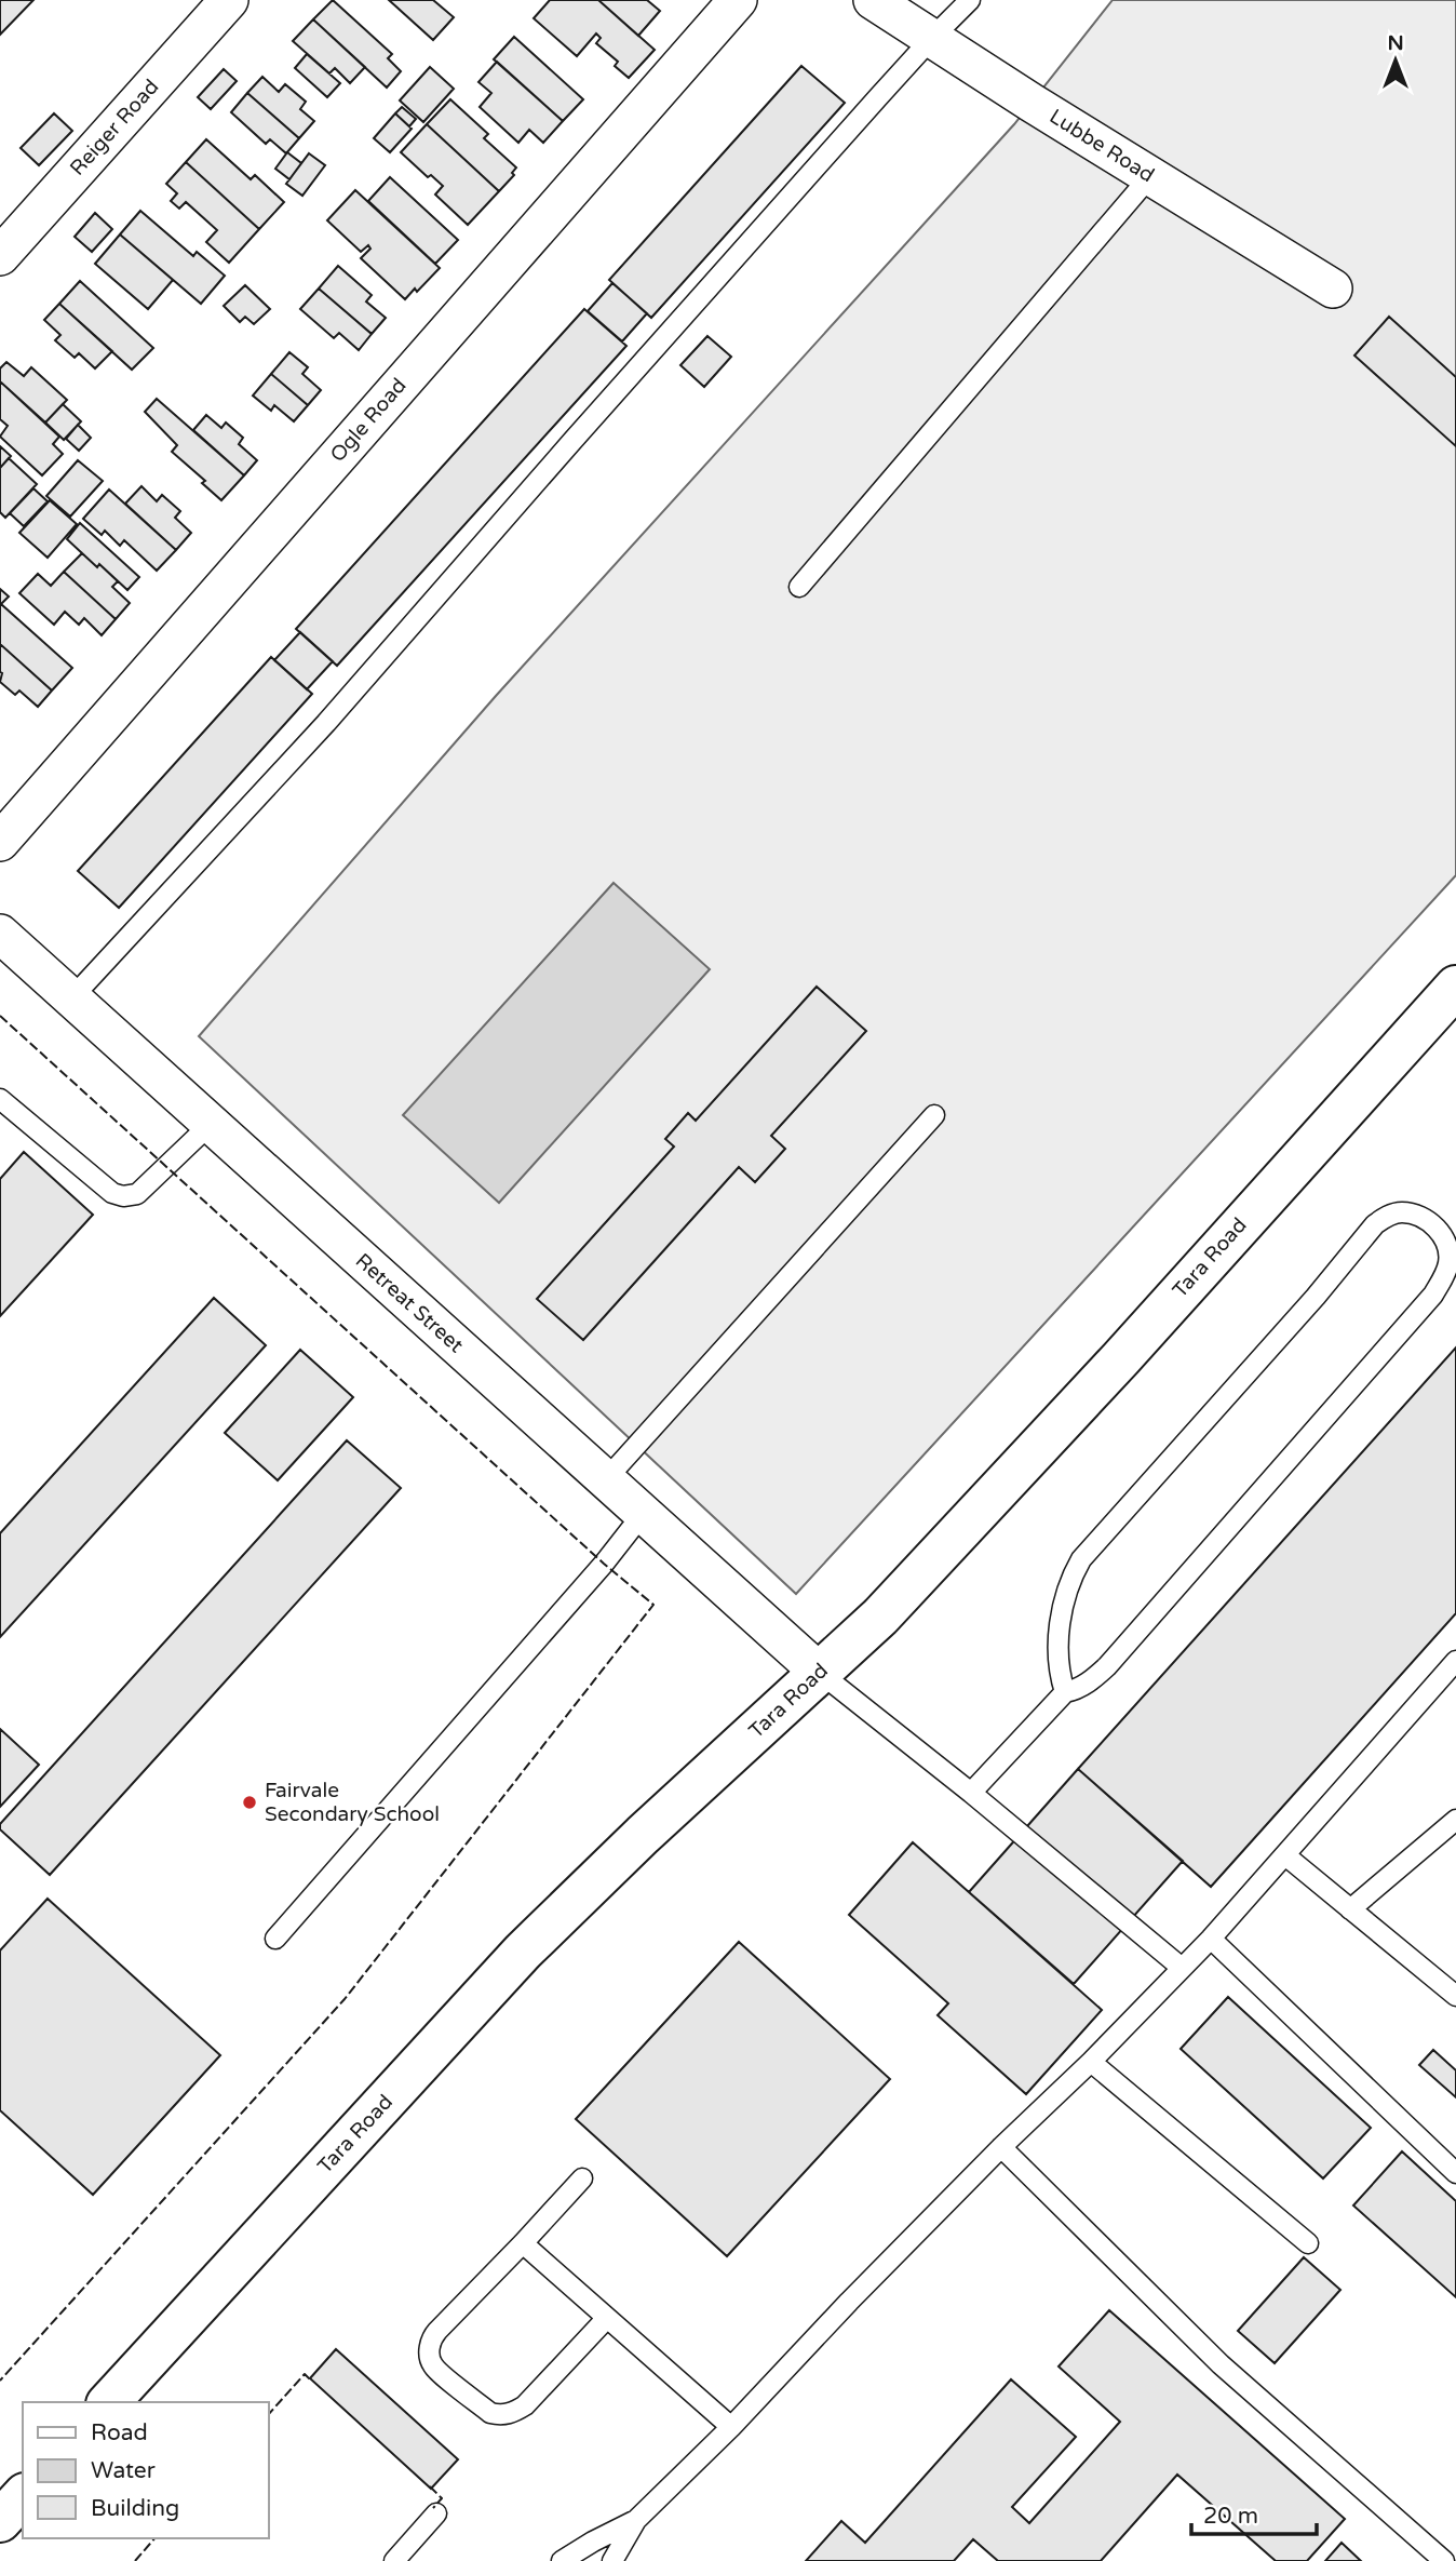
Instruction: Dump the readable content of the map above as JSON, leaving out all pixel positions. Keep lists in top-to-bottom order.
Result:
{
  "streets": {
    "street": [
      "Reiger Road",
      "Lubbe Road",
      "Ogle Road",
      "Tara Road",
      "Retreat Street"
    ]
  },
  "crossings": [
    ["Tara Road", "Retreat Street"]
  ],
  "places": ["Fairvale Secondary School"],
  "legend": ["Road", "Water", "Building"],
  "scale_bar": "20 m",
  "north": "top"
}
